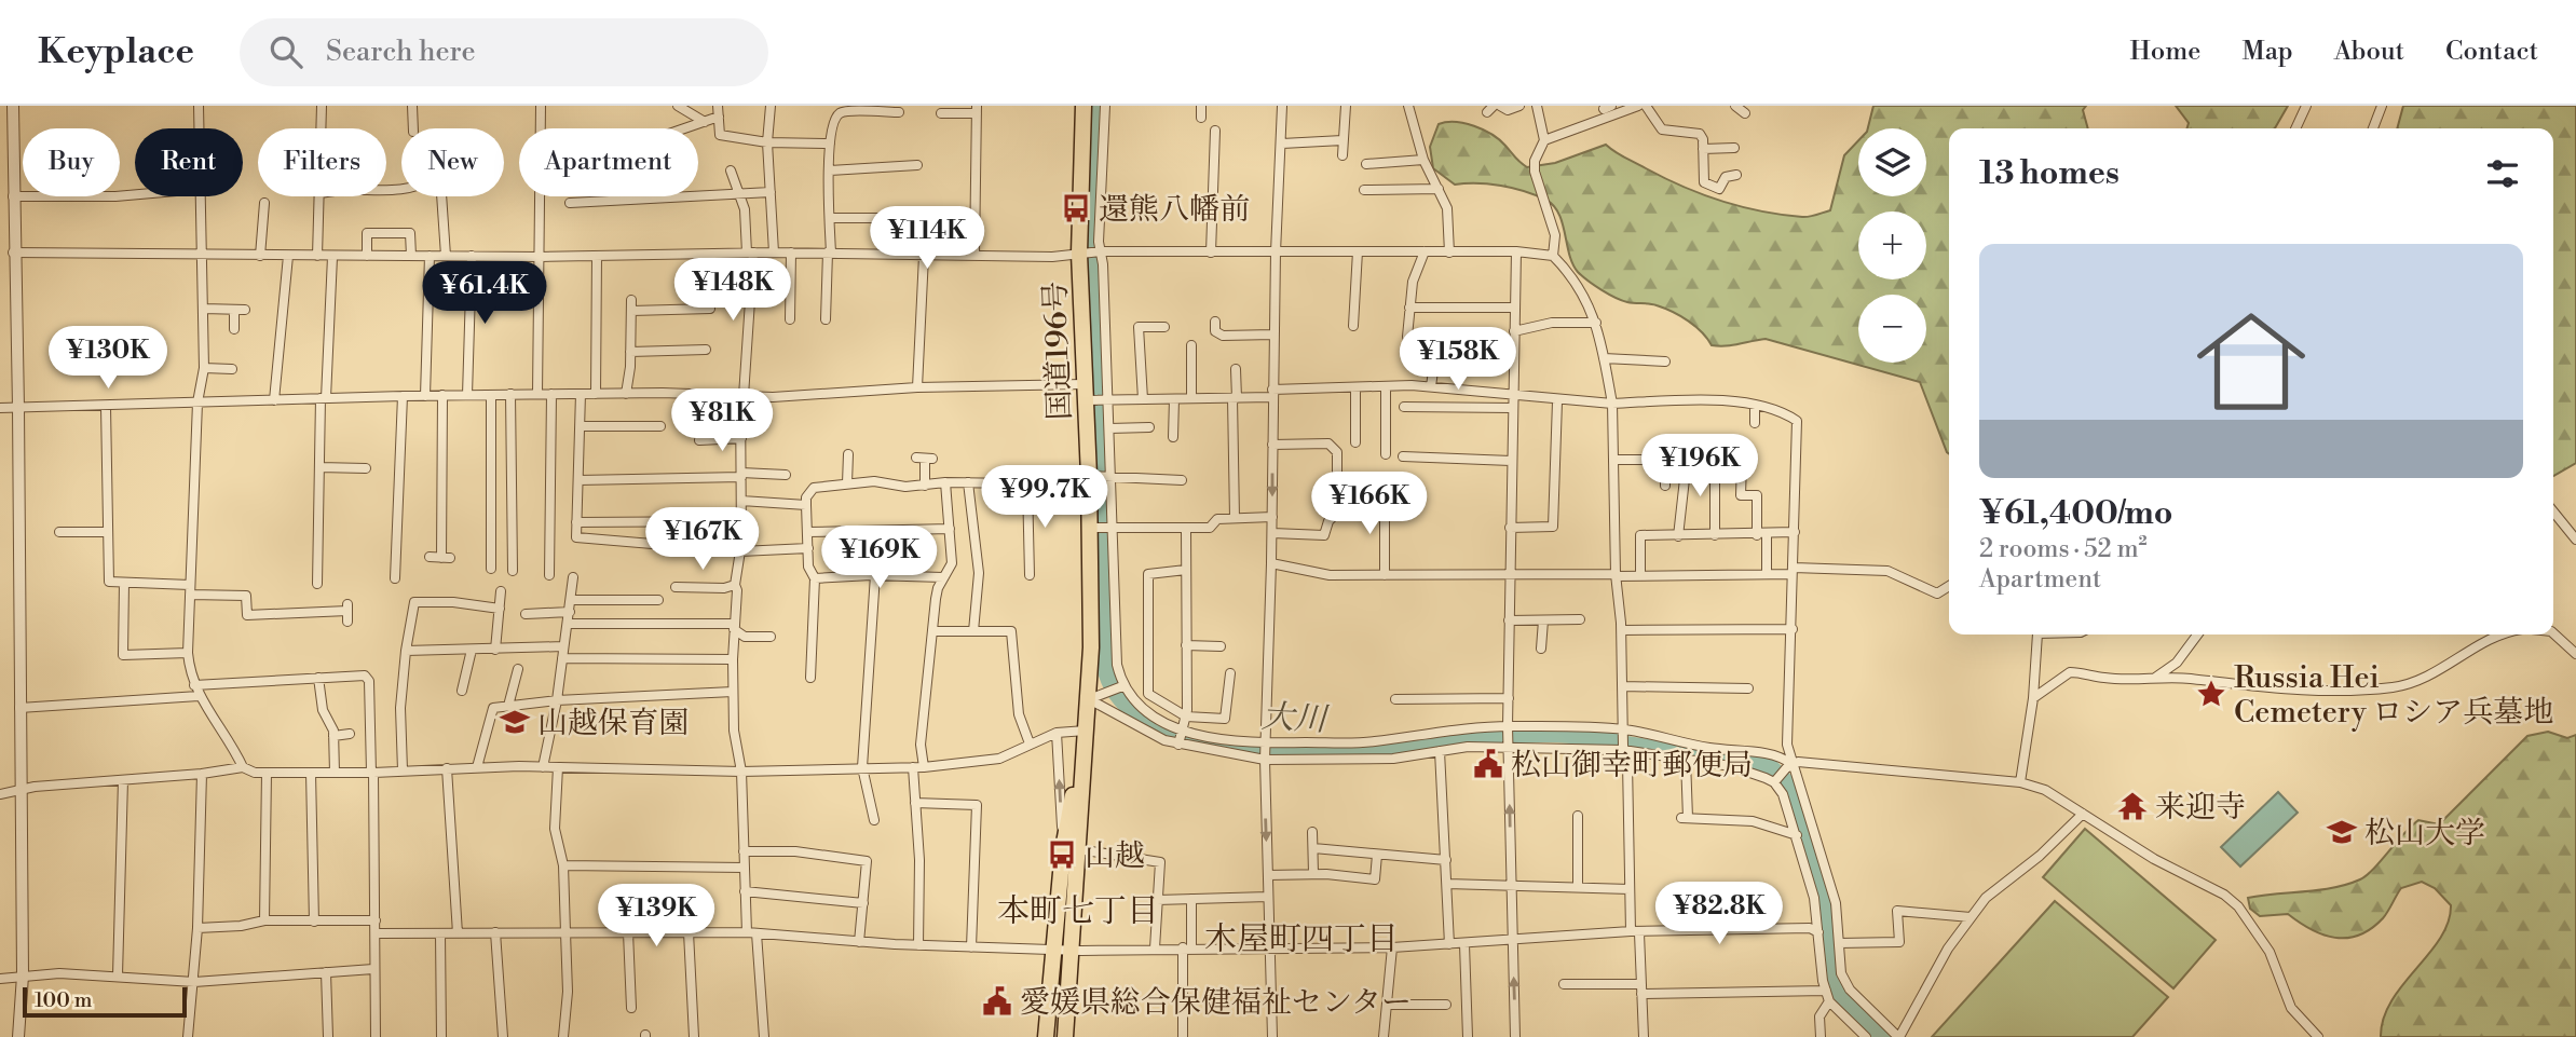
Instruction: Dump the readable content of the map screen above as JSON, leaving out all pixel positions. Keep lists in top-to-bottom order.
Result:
{
  "streets": {
    "highway": ["国道196号"]
  },
  "districts": ["本町七丁目", "木屋町四丁目"],
  "water": ["大川"],
  "places": {
    "bus stop": ["還熊八幡前", "山越"],
    "place": ["Russia Hei Cemetery ロシア兵墓地"],
    "school or university": ["山越保育園", "松山大学"],
    "public building": ["松山御幸町郵便局", "愛媛県総合保健福祉センター"],
    "temple": ["来迎寺"]
  },
  "scale_bar": "100 m",
  "page": {
    "header": "Keyplace",
    "search": "Search here",
    "nav": [
      "Home",
      "Map",
      "About",
      "Contact"
    ],
    "map_buttons": ["+", "−"],
    "chip": [
      "Buy",
      "Rent",
      "Filters",
      "New",
      "Apartment"
    ],
    "heading": "13 homes",
    "price": [
      "¥114K",
      "¥148K",
      "¥61.4K",
      "¥130K",
      "¥158K",
      "¥81K",
      "¥196K",
      "¥99.7K",
      "¥166K",
      "¥167K",
      "¥169K",
      "¥82.8K",
      "¥139K"
    ],
    "list": [
      {
        "name": "¥61,400/mo",
        "note": "2 rooms · 52 m² · Apartment"
      }
    ],
    "scale": "100 m"
  }
}
